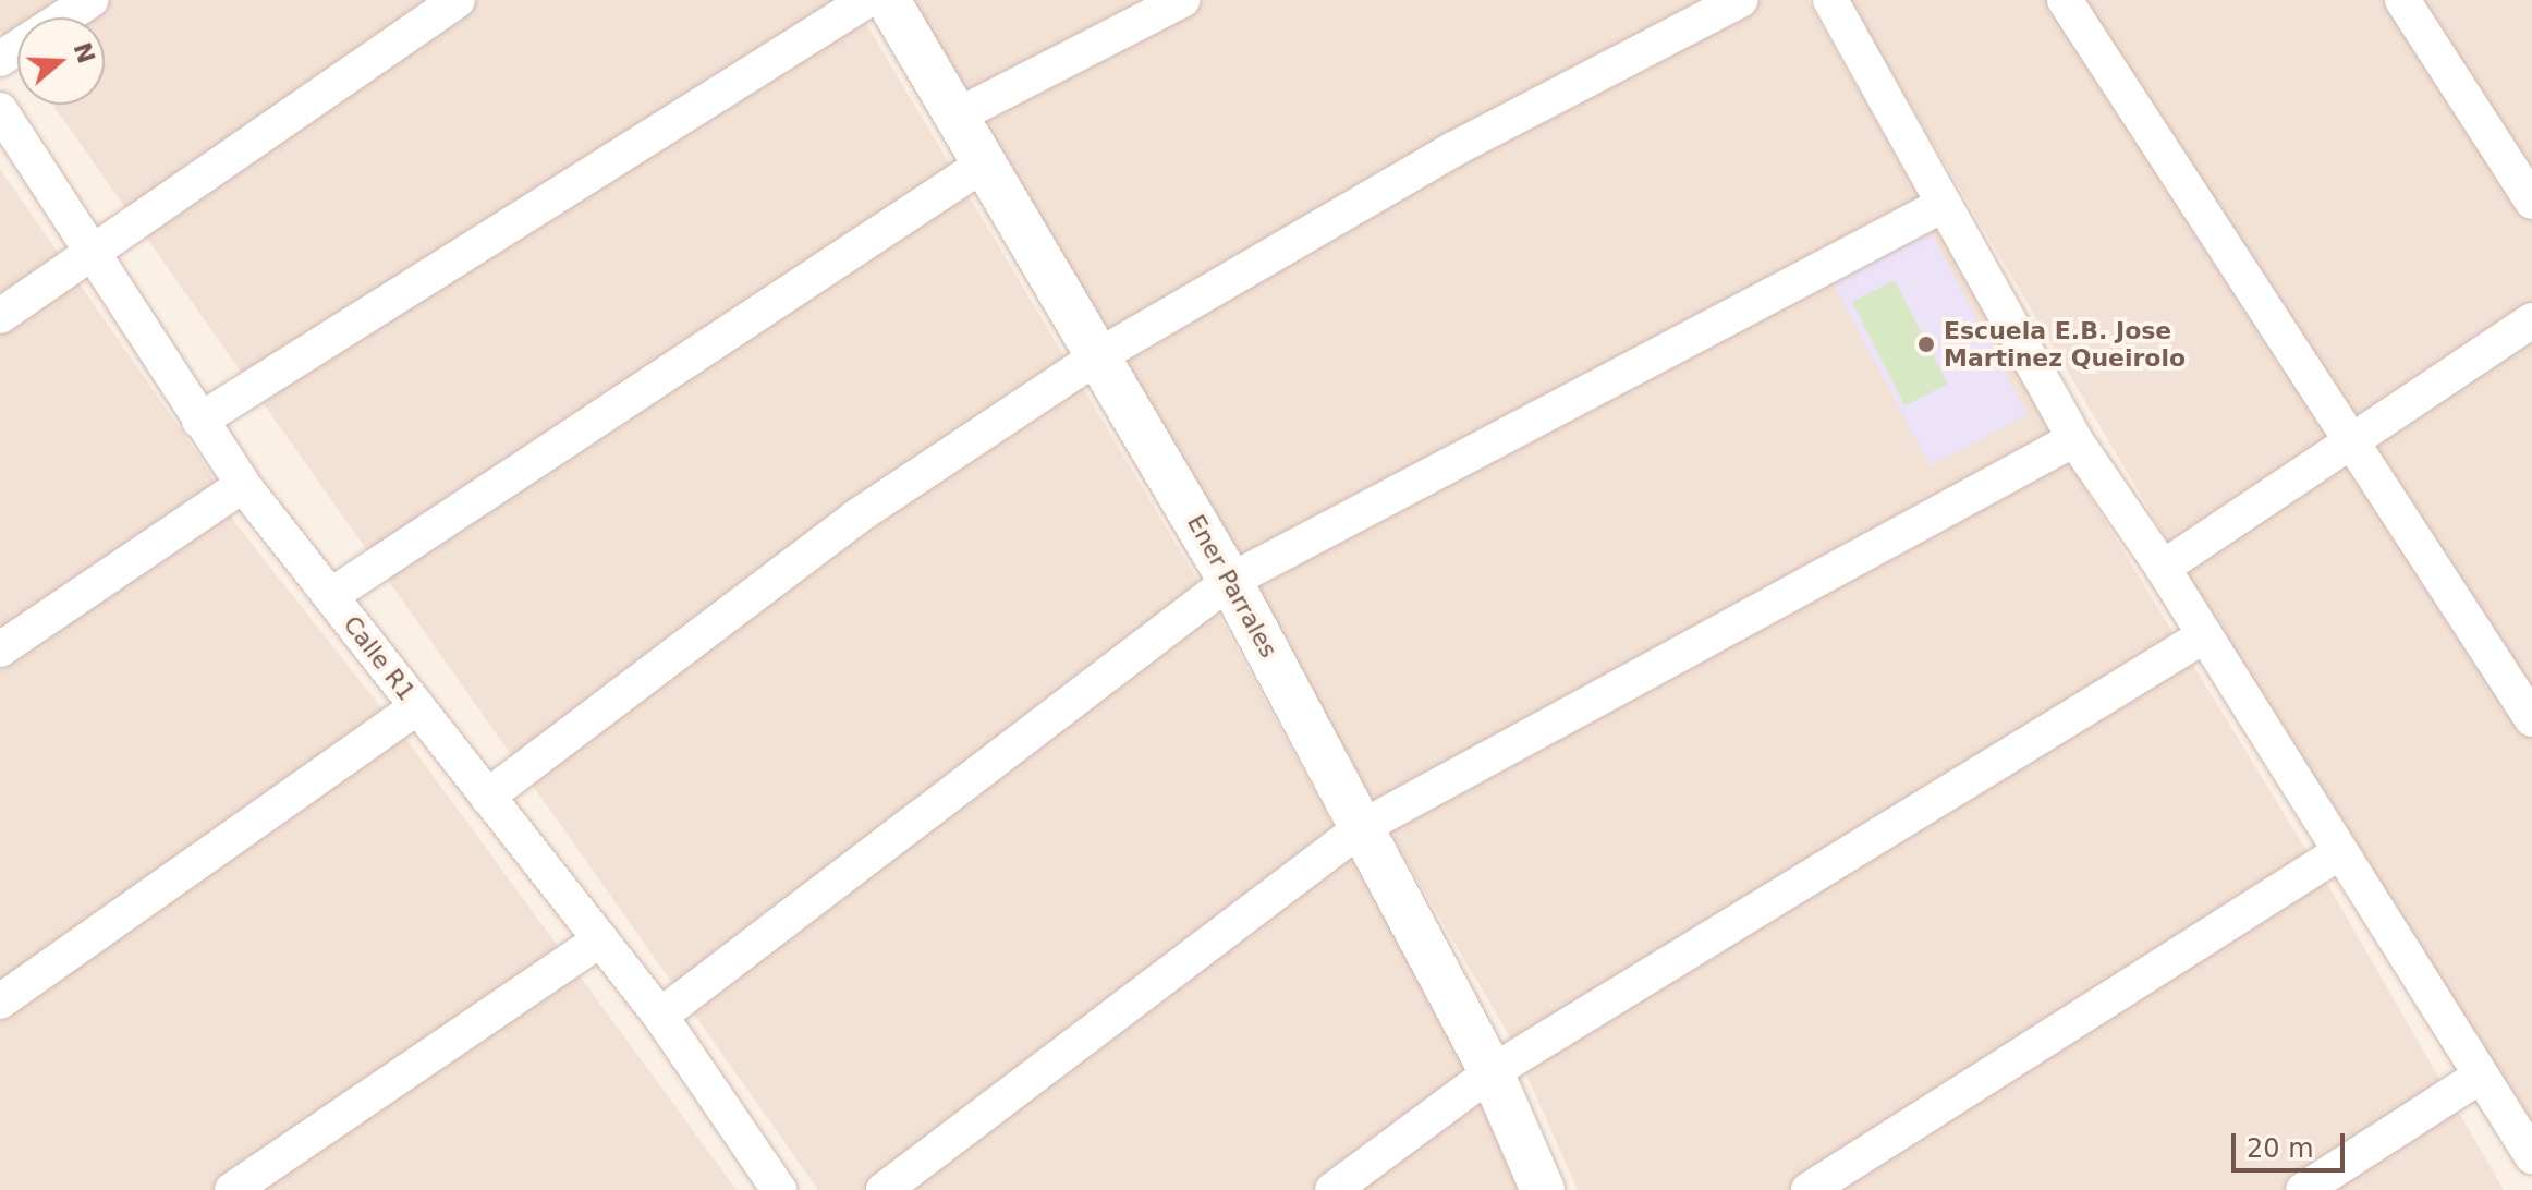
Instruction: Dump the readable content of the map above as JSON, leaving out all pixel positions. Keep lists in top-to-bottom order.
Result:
{
  "streets": {
    "street": ["Ener Parrales", "Calle R1"]
  },
  "places": ["Escuela E.B. Jose Martinez Queirolo"],
  "scale_bar": "20 m",
  "north": "right"
}
